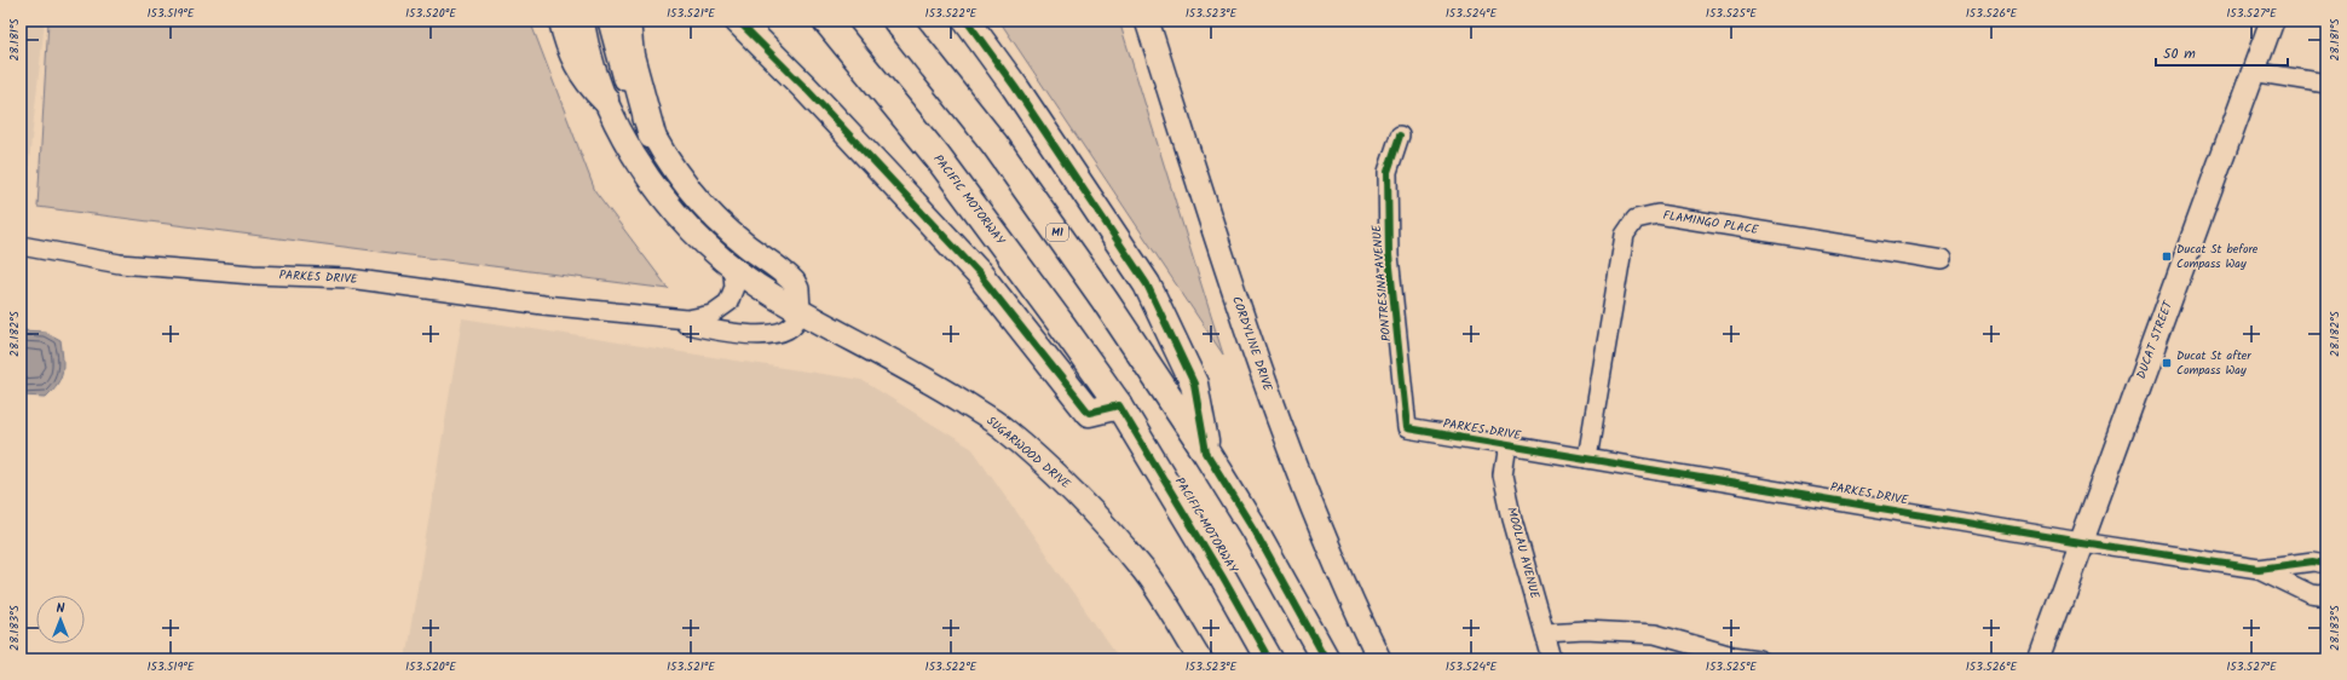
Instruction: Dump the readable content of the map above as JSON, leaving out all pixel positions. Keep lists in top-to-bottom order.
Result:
{
  "streets": {
    "highway": ["PACIFIC MOTORWAY", "M1"],
    "street": [
      "FLAMINGO PLACE",
      "PARKES DRIVE",
      "PONTRESINA AVENUE",
      "DUCAT STREET",
      "CORDYLINE DRIVE",
      "SUGARWOOD DRIVE",
      "MOOLAU AVENUE"
    ]
  },
  "crossings": [
    ["FLAMINGO PLACE", "PARKES DRIVE"],
    ["PARKES DRIVE", "PONTRESINA AVENUE"],
    ["PARKES DRIVE", "DUCAT STREET"],
    ["PARKES DRIVE", "SUGARWOOD DRIVE"],
    ["PARKES DRIVE", "MOOLAU AVENUE"]
  ],
  "places": {
    "transit": ["Ducat St before Compass Way", "Ducat St after Compass Way"]
  },
  "scale_bar": "50 m",
  "north": "top",
  "coordinates": [
    "153.519°E",
    "153.520°E",
    "153.521°E",
    "153.522°E",
    "153.523°E",
    "153.524°E",
    "153.525°E",
    "153.526°E",
    "153.527°E",
    "28.181°S",
    "28.182°S",
    "28.183°S"
  ]
}
